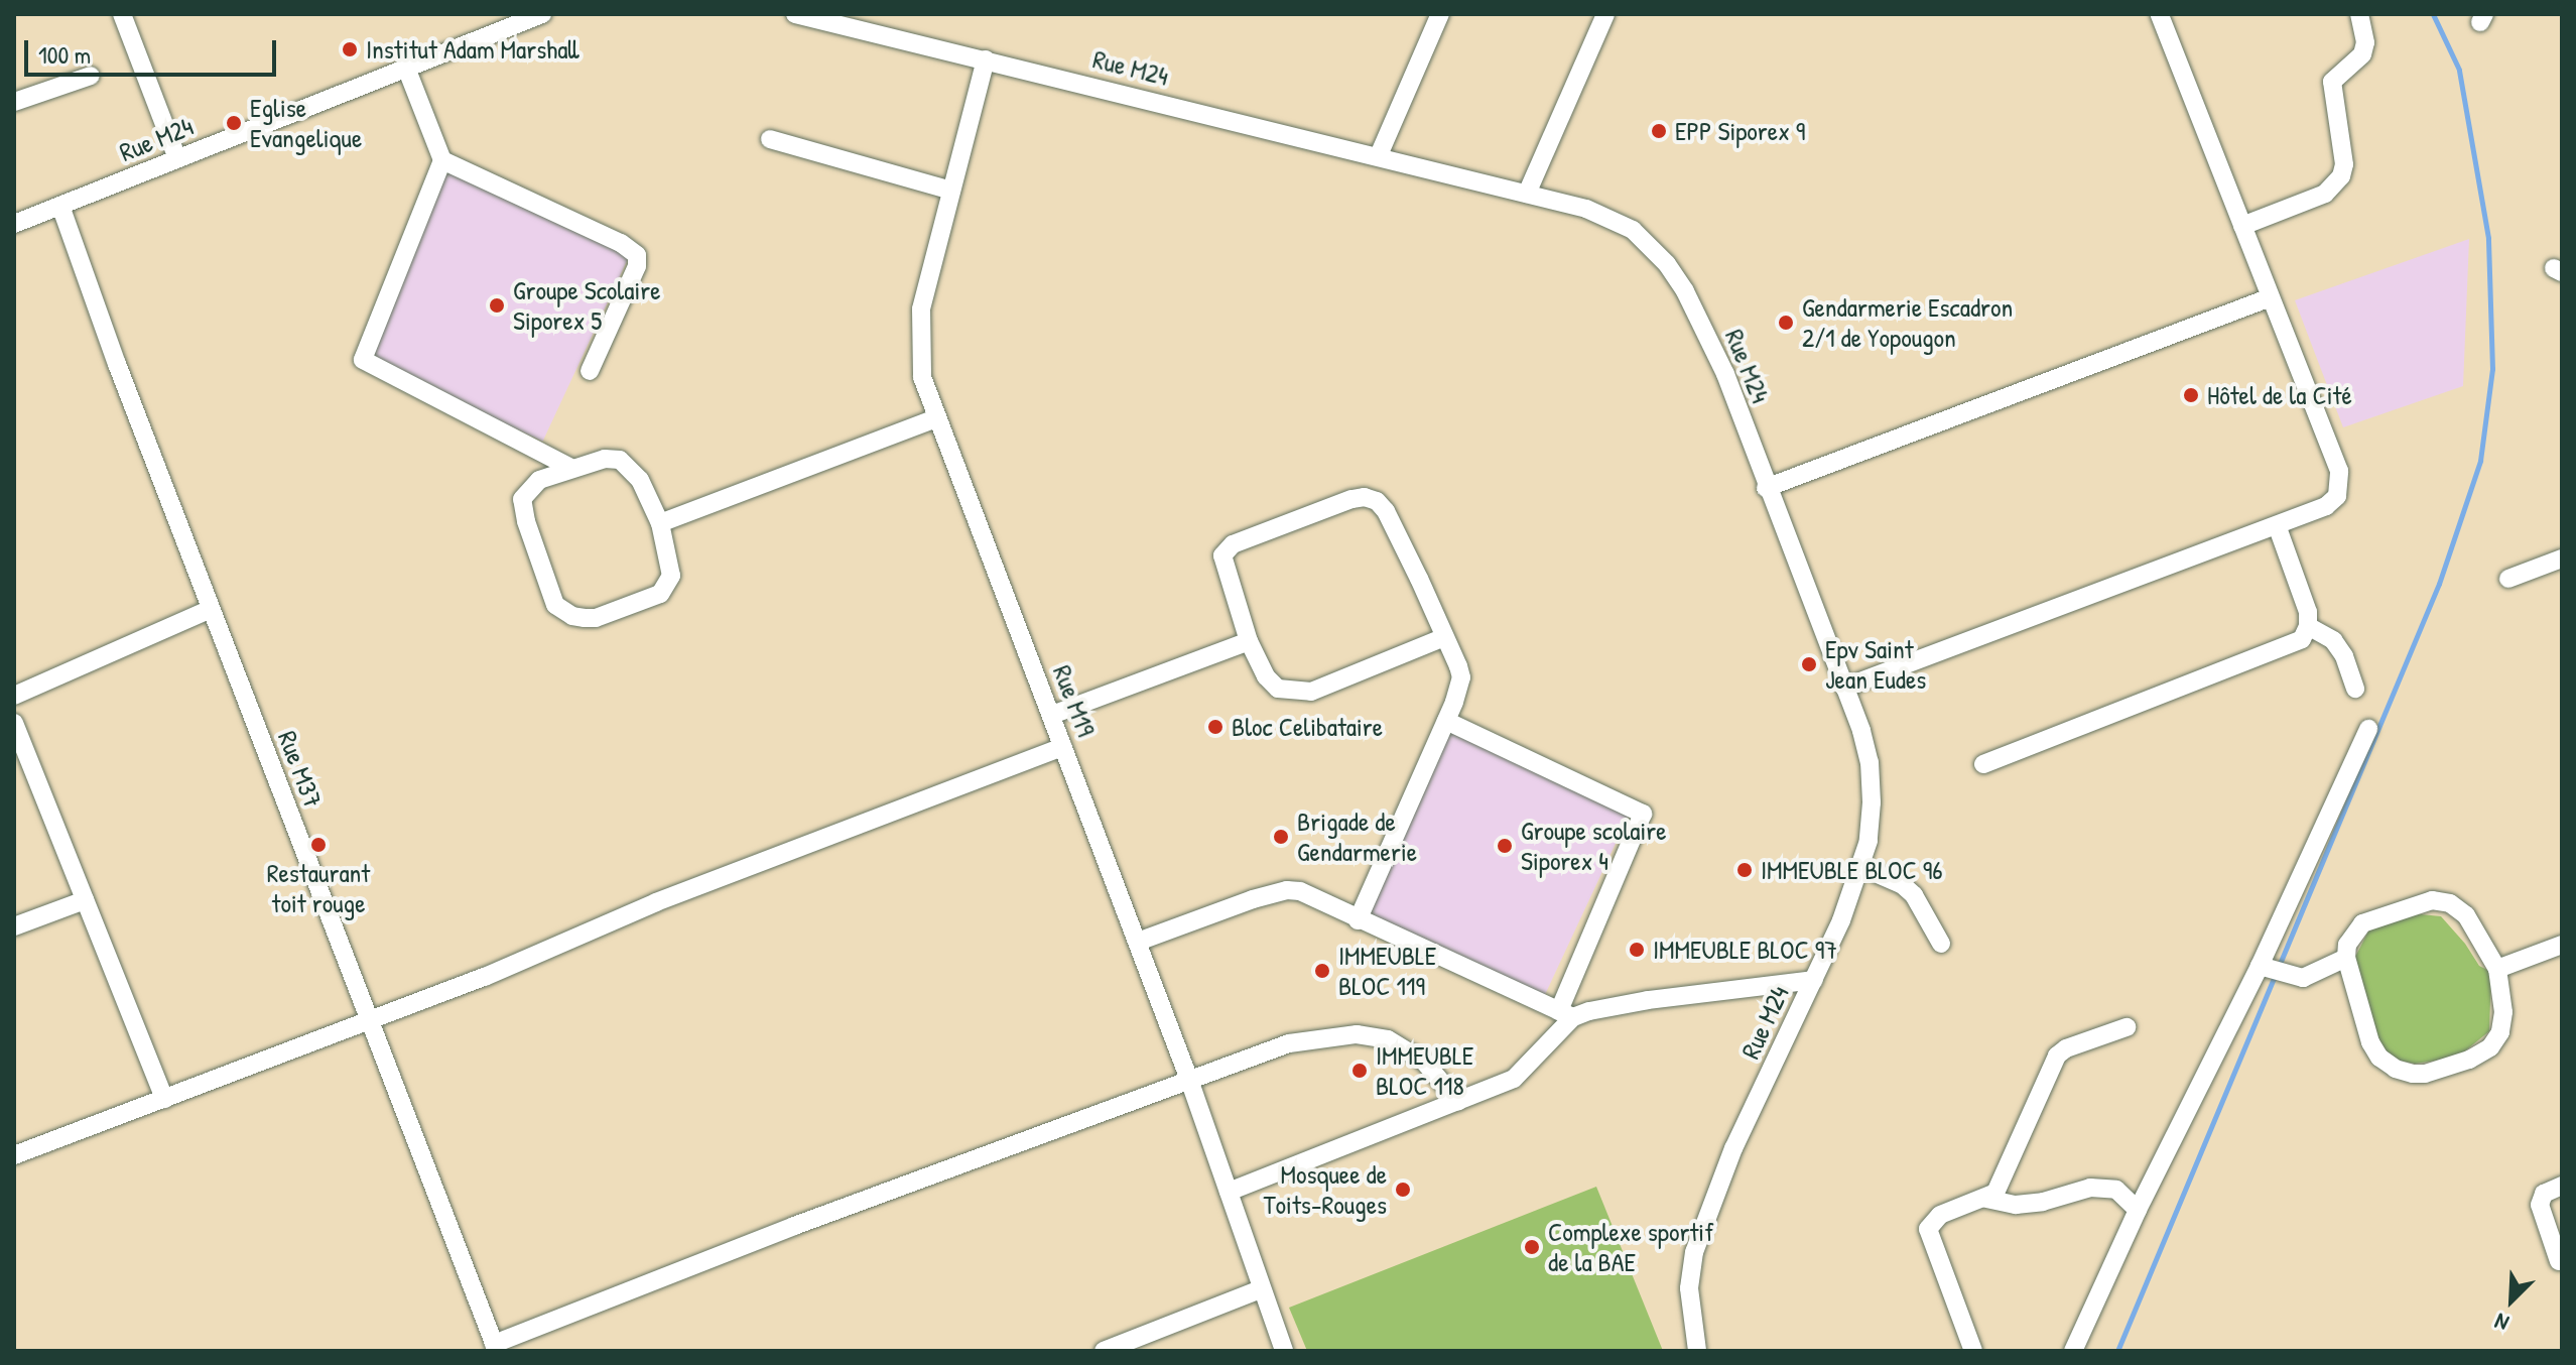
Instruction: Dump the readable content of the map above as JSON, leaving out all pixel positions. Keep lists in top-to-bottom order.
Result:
{
  "streets": {
    "street": ["Rue M24", "Rue M19", "Rue M37"]
  },
  "crossings": [
    ["Rue M24", "Rue M19"],
    ["Rue M24", "Rue M37"]
  ],
  "places": [
    "Institut Adam Marshall",
    "Eglise Evangelique",
    "EPP Siporex 9",
    "Groupe Scolaire Siporex 5",
    "Gendarmerie Escadron 2/1 de Yopougon",
    "Hôtel de la Cité",
    "Epv Saint Jean Eudes",
    "Bloc Celibataire",
    "Brigade de Gendarmerie",
    "Restaurant toit rouge",
    "Groupe scolaire Siporex 4",
    "IMMEUBLE BLOC 96",
    "IMMEUBLE BLOC 97",
    "IMMEUBLE BLOC 119",
    "IMMEUBLE BLOC 118",
    "Mosquee de Toits-Rouges",
    "Complexe sportif de la BAE"
  ],
  "scale_bar": "100 m",
  "north": "bottom left"
}
